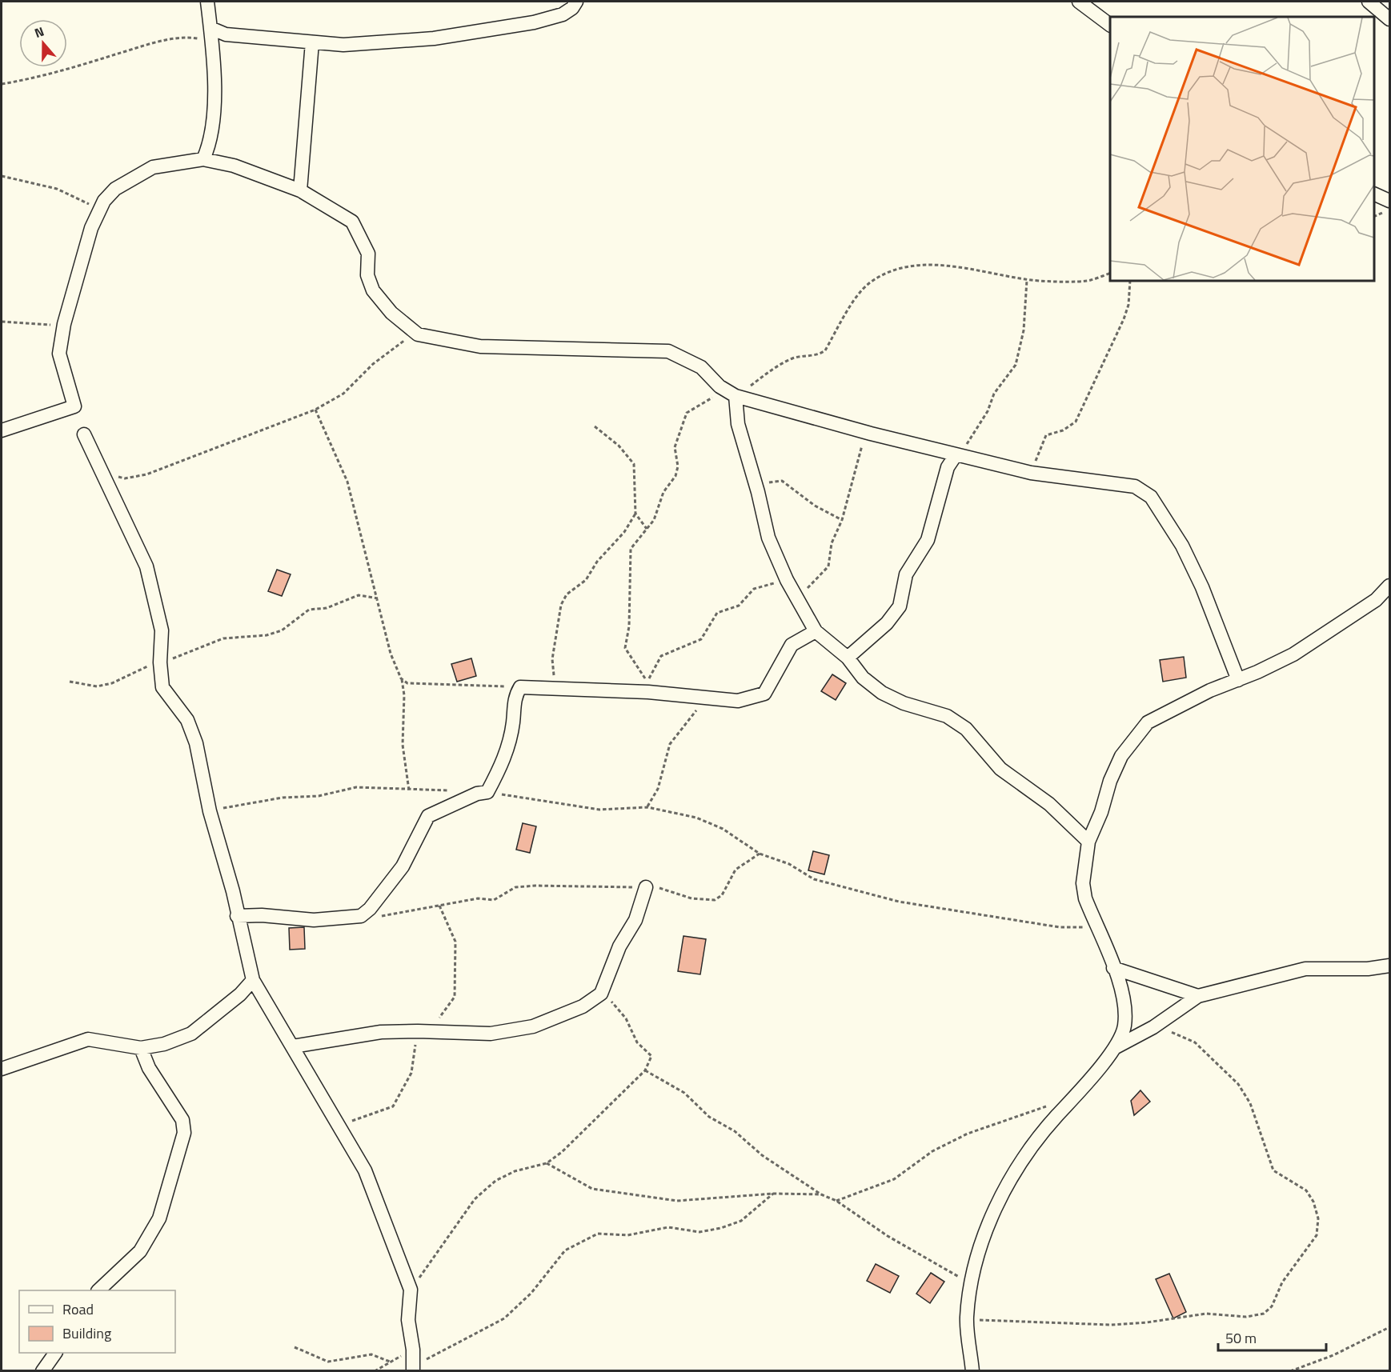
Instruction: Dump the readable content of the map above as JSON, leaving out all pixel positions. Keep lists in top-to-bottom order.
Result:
{
  "legend": ["Road", "Building"],
  "scale_bar": "50 m",
  "north": "top"
}
